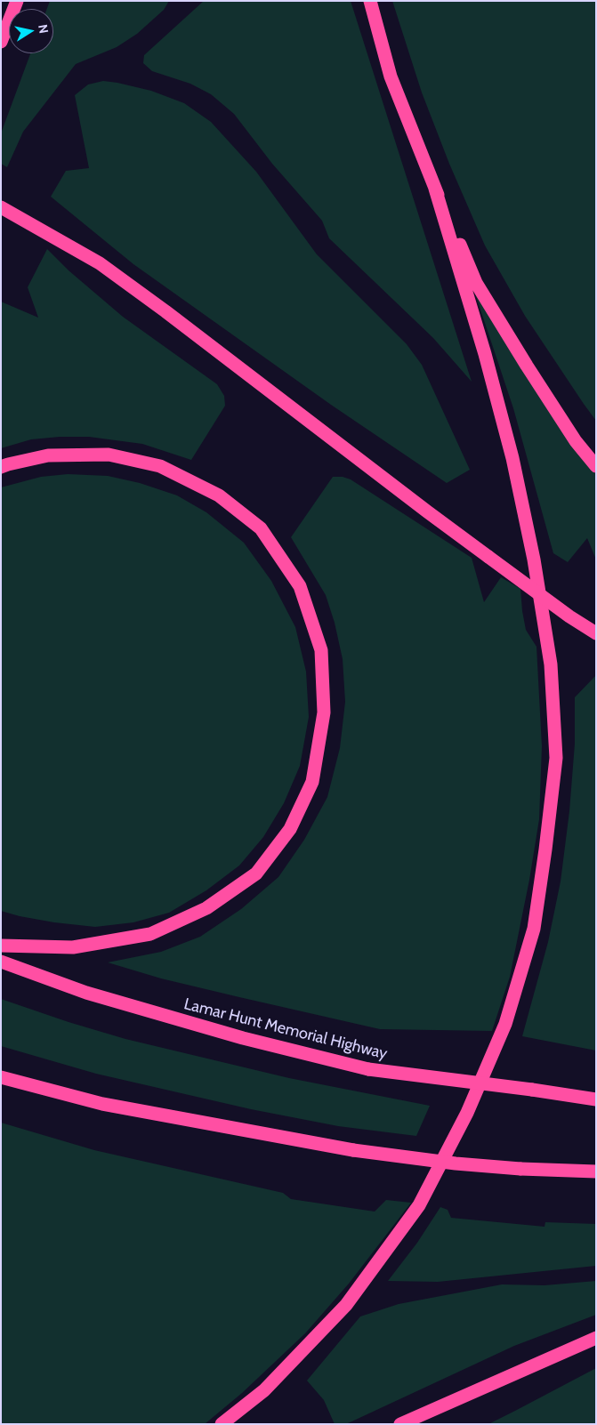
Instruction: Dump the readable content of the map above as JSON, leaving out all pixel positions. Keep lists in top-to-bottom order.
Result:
{
  "streets": {
    "highway": ["Lamar Hunt Memorial Highway"]
  },
  "north": "right"
}
